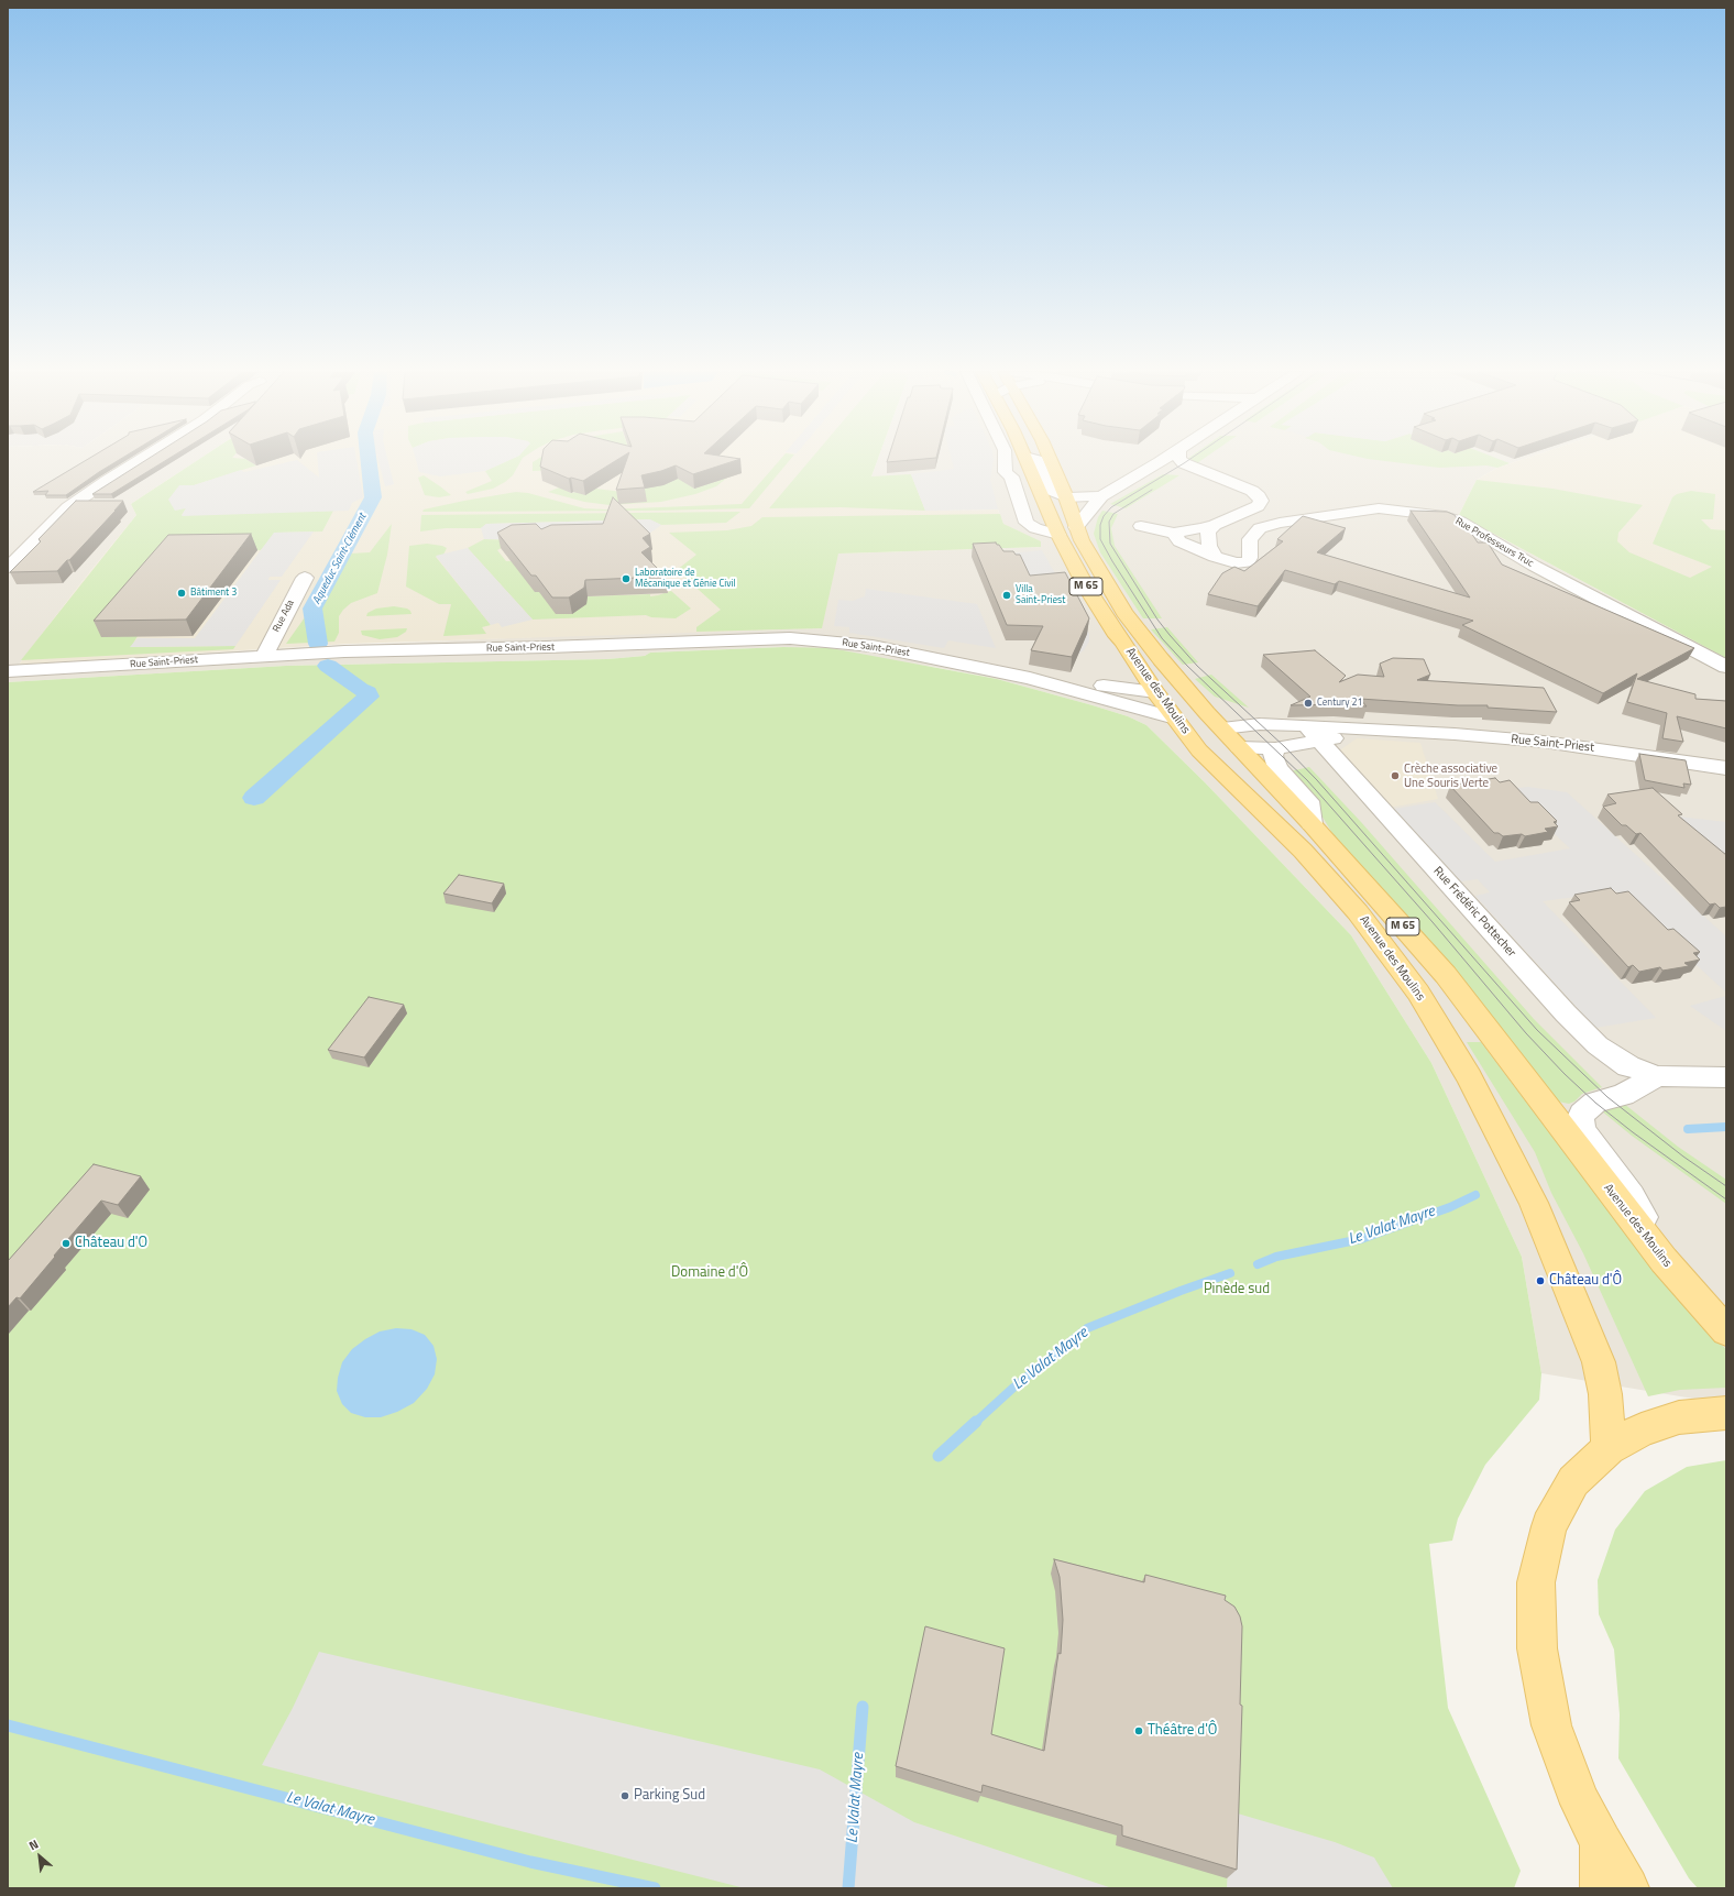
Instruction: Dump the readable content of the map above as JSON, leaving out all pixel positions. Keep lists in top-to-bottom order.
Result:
{
  "streets": {
    "main road": ["M 65", "Avenue des Moulins"],
    "street": [
      "Rue Professeurs Truc",
      "Rue Ada",
      "Rue Saint-Priest",
      "Rue Frédéric Pottecher"
    ]
  },
  "crossings": [
    ["Rue Ada", "Rue Saint-Priest"],
    ["Rue Saint-Priest", "Avenue des Moulins"],
    ["Rue Saint-Priest", "Rue Frédéric Pottecher"],
    ["Avenue des Moulins", "Rue Frédéric Pottecher"]
  ],
  "water": ["Aqueduc Saint-Clément", "Le Valat Mayre"],
  "parks": ["Domaine d'Ô", "Pinède sud"],
  "places": [
    "Laboratoire de Mécanique et Génie Civil",
    "Bâtiment 3",
    "Villa Saint-Priest",
    "Century 21",
    "Crèche associative Une Souris Verte",
    "Château d'O",
    "Château d'Ô",
    "Théâtre d'Ô",
    "Parking Sud"
  ],
  "north": "top left"
}
